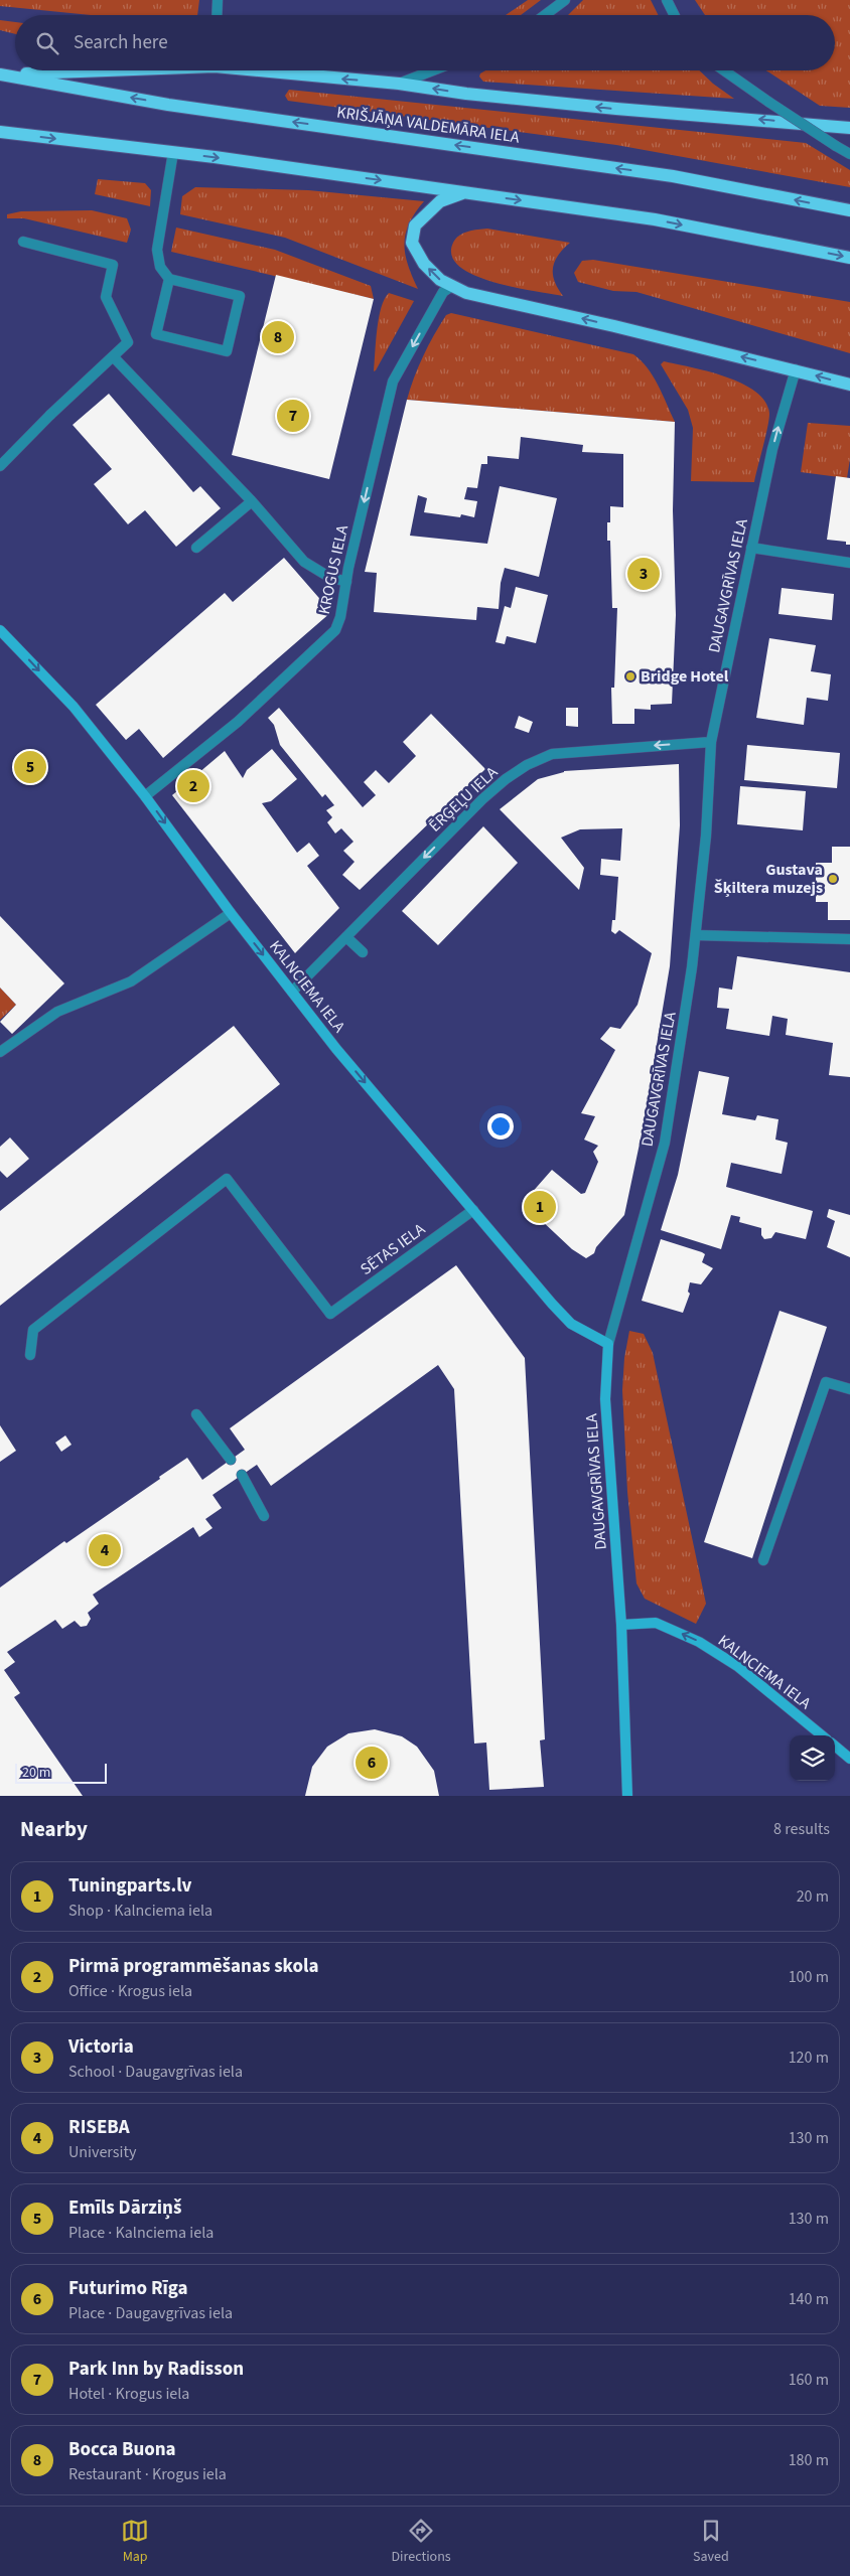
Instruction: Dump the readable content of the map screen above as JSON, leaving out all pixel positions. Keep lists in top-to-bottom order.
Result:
{
  "streets": {
    "main road": ["KRIŠJĀŅA VALDEMĀRA IELA"],
    "street": [
      "KROGUS IELA",
      "DAUGAVGRĪVAS IELA",
      "ĒRĢEĻU IELA",
      "KALNCIEMA IELA",
      "SĒTAS IELA"
    ]
  },
  "crossings": [
    ["KROGUS IELA", "KALNCIEMA IELA"],
    ["DAUGAVGRĪVAS IELA", "ĒRĢEĻU IELA"],
    ["DAUGAVGRĪVAS IELA", "KALNCIEMA IELA"],
    ["ĒRĢEĻU IELA", "KALNCIEMA IELA"],
    ["KALNCIEMA IELA", "SĒTAS IELA"]
  ],
  "one_way": ["KROGUS IELA", "ĒRĢEĻU IELA"],
  "places": ["Bridge Hotel", "Gustava Šķiltera muzejs"],
  "scale_bar": "20 m",
  "page": {
    "search": "Search here",
    "pins": [
      "8",
      "7",
      "3",
      "5",
      "2",
      "1",
      "4",
      "6"
    ],
    "scale": "20 m",
    "heading": ["Nearby", "8 results"],
    "list": [
      {
        "mark": "1",
        "name": "Tuningparts.lv",
        "note": "Shop · Kalnciema iela",
        "value": "20 m"
      },
      {
        "mark": "2",
        "name": "Pirmā programmēšanas skola",
        "note": "Office · Krogus iela",
        "value": "100 m"
      },
      {
        "mark": "3",
        "name": "Victoria",
        "note": "School · Daugavgrīvas iela",
        "value": "120 m"
      },
      {
        "mark": "4",
        "name": "RISEBA",
        "note": "University",
        "value": "130 m"
      },
      {
        "mark": "5",
        "name": "Emīls Dārziņš",
        "note": "Place · Kalnciema iela",
        "value": "130 m"
      },
      {
        "mark": "6",
        "name": "Futurimo Rīga",
        "note": "Place · Daugavgrīvas iela",
        "value": "140 m"
      },
      {
        "mark": "7",
        "name": "Park Inn by Radisson",
        "note": "Hotel · Krogus iela",
        "value": "160 m"
      },
      {
        "mark": "8",
        "name": "Bocca Buona",
        "note": "Restaurant · Krogus iela",
        "value": "180 m"
      }
    ],
    "nav": ["Map", "Directions", "Saved"]
  }
}
